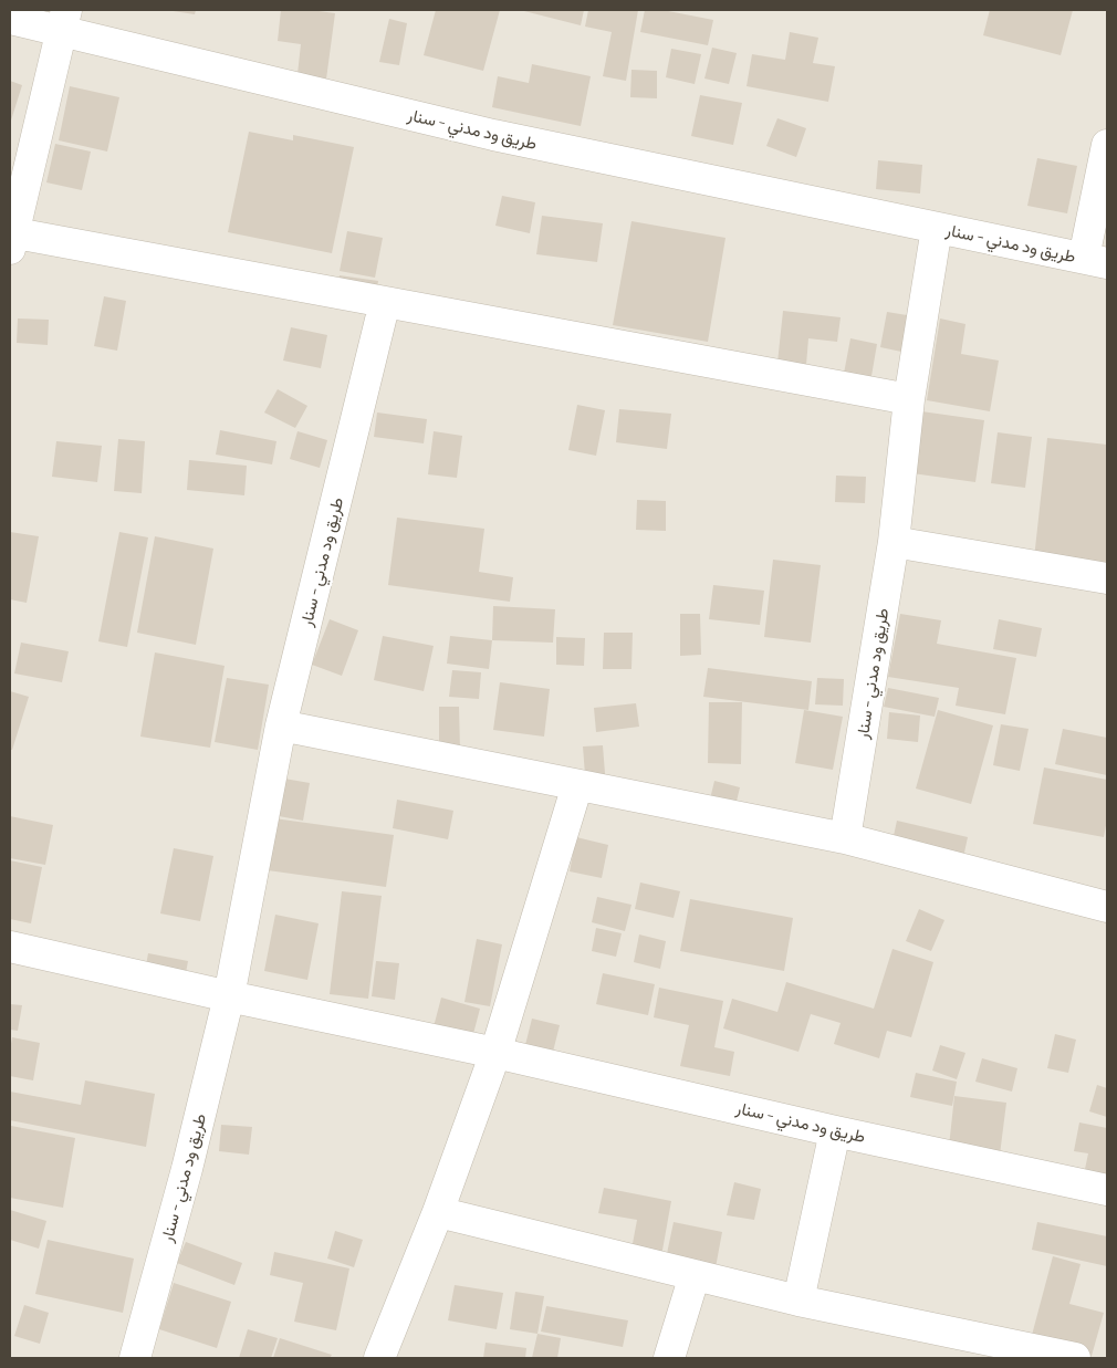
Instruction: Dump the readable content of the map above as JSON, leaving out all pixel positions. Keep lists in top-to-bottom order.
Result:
{
  "streets": {
    "street": ["طريق ود مدني - سنار"]
  }
}
